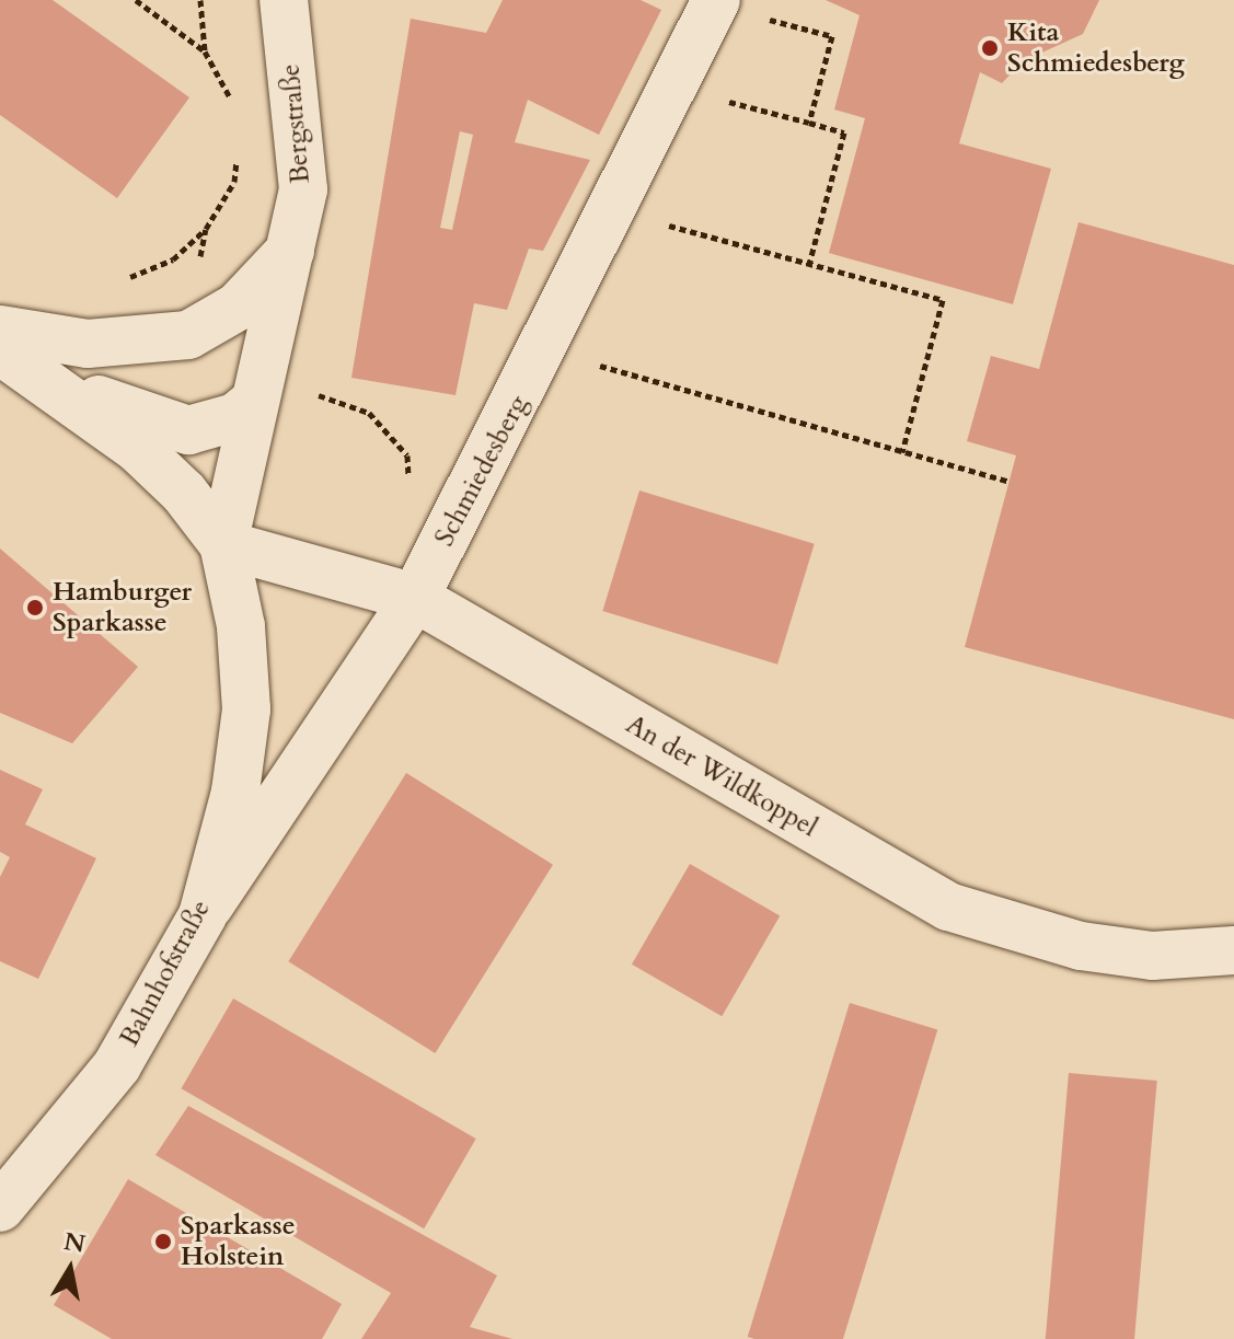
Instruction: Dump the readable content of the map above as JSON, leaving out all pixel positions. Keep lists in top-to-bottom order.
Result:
{
  "streets": {
    "main road": [
      "Bergstraße",
      "Schmiedesberg",
      "An der Wildkoppel",
      "Bahnhofstraße"
    ]
  },
  "crossings": [
    ["Bergstraße", "An der Wildkoppel"],
    ["Bergstraße", "Bahnhofstraße"],
    ["Schmiedesberg", "An der Wildkoppel"],
    ["Schmiedesberg", "Bahnhofstraße"],
    ["An der Wildkoppel", "Bahnhofstraße"]
  ],
  "places": ["Kita Schmiedesberg", "Hamburger Sparkasse", "Sparkasse Holstein"],
  "north": "top"
}
